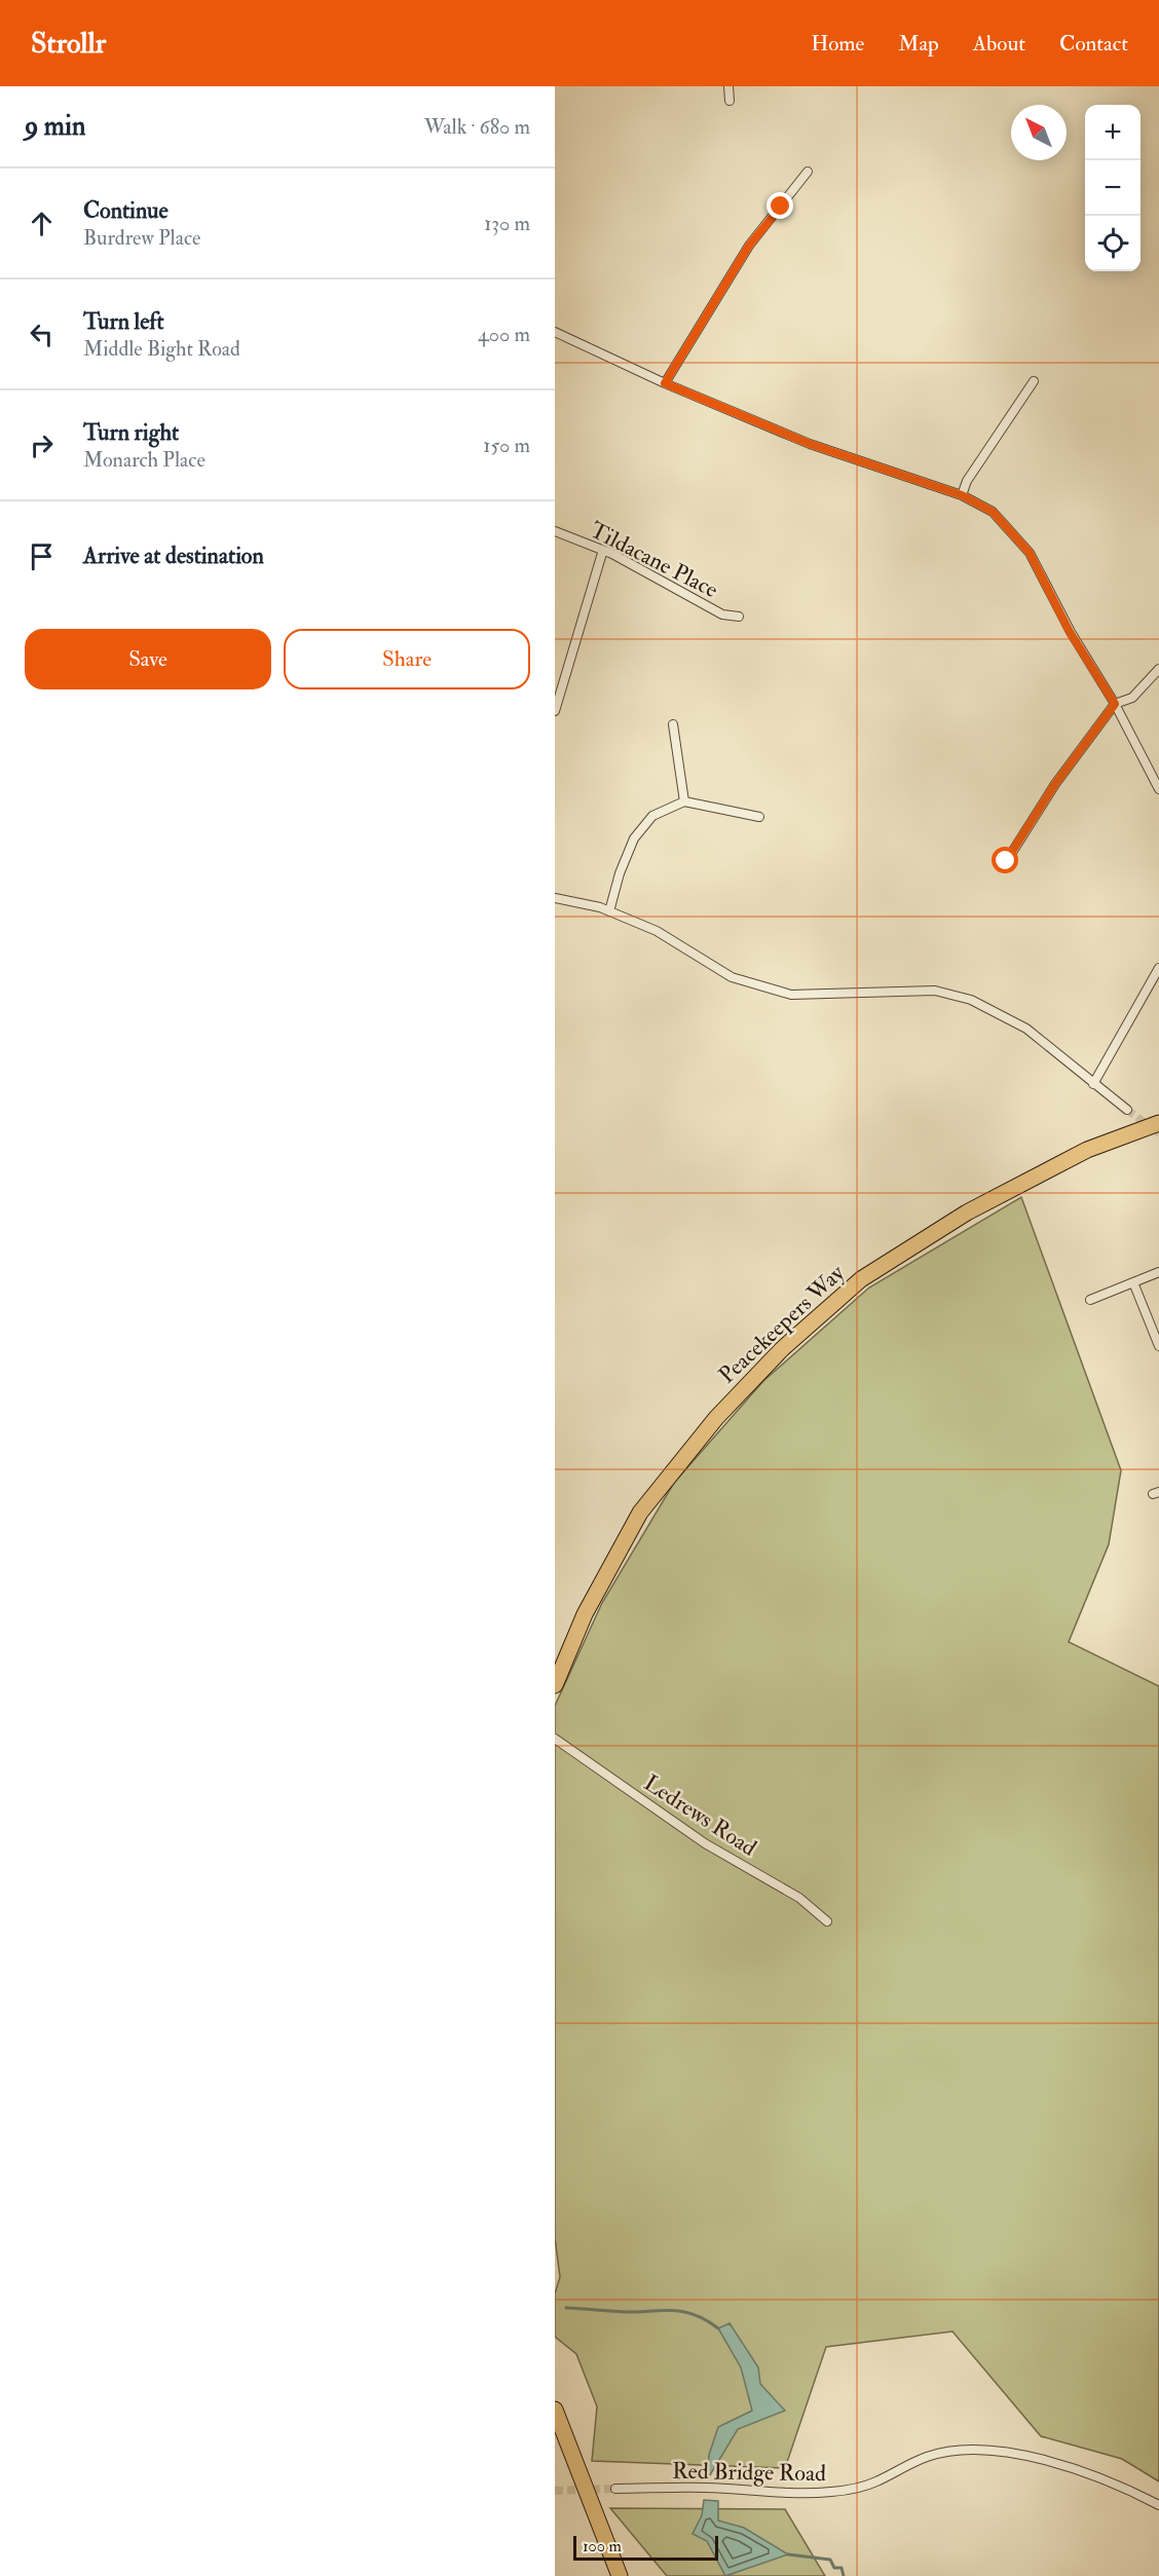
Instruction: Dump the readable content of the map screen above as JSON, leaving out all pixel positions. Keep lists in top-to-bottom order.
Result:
{
  "streets": {
    "highway": ["Peacekeepers Way"],
    "street": ["Tildacane Place", "Ledrews Road", "Red Bridge Road"]
  },
  "scale_bar": "100 m",
  "north": "top left",
  "page": {
    "header": "Strollr",
    "nav": [
      "Home",
      "Map",
      "About",
      "Contact"
    ],
    "heading": ["9 min", "Walk · 680 m"],
    "map_buttons": ["+", "−"],
    "list": [
      ["Continue", "Burdrew Place", "130 m"],
      ["Turn left", "Middle Bight Road", "400 m"],
      ["Turn right", "Monarch Place", "150 m"],
      "Arrive at destination"
    ],
    "buttons": ["Save", "Share"],
    "scale": "100 m"
  }
}
